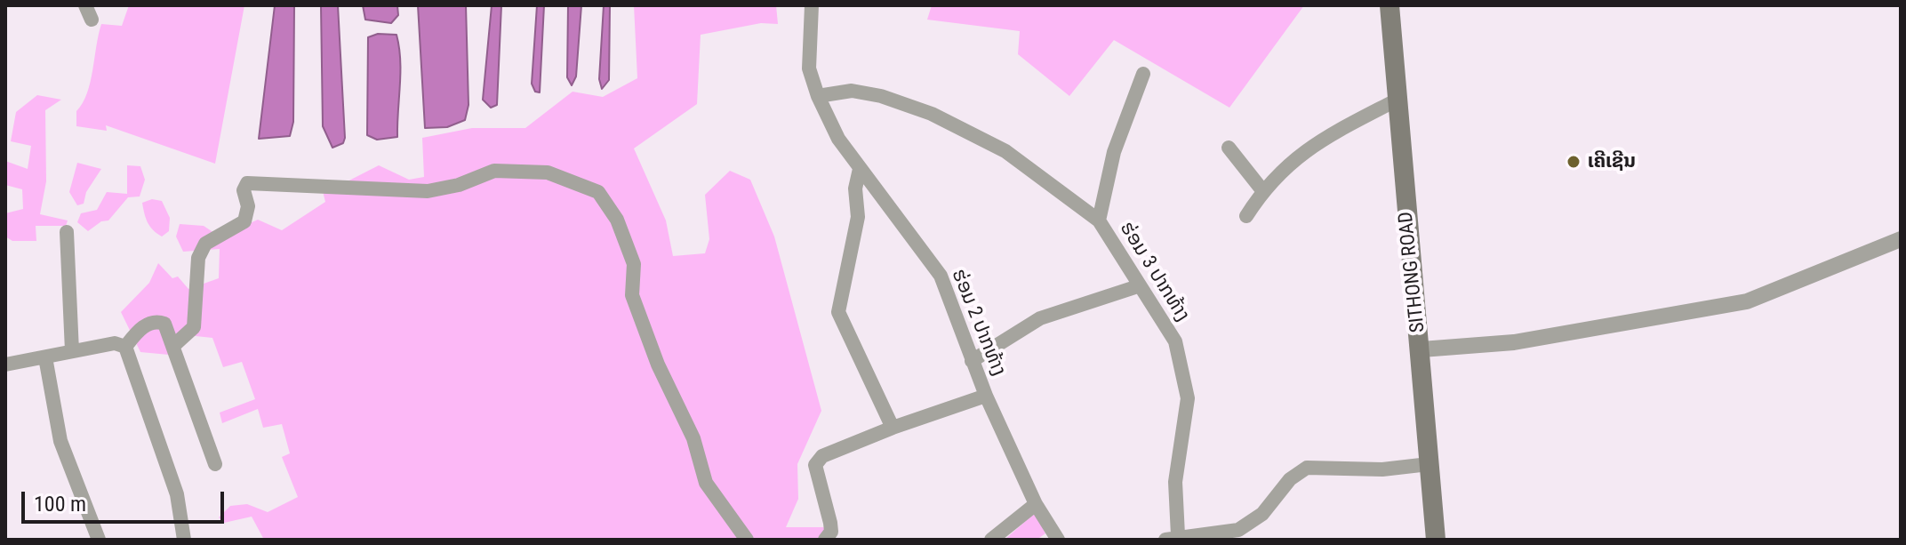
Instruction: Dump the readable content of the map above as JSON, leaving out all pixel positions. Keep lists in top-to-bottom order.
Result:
{
  "streets": {
    "main road": ["SITHONG ROAD"],
    "street": ["ຮ່ອມ 3 ປາກທ້າງ", "ຮ່ອມ 2 ປາກທ້າງ"]
  },
  "crossings": [
    ["ຮ່ອມ 3 ປາກທ້າງ", "SITHONG ROAD"],
    ["ຮ່ອມ 3 ປາກທ້າງ", "ຮ່ອມ 2 ປາກທ້າງ"]
  ],
  "places": ["ເຄີເຊີນ"],
  "scale_bar": "100 m"
}
